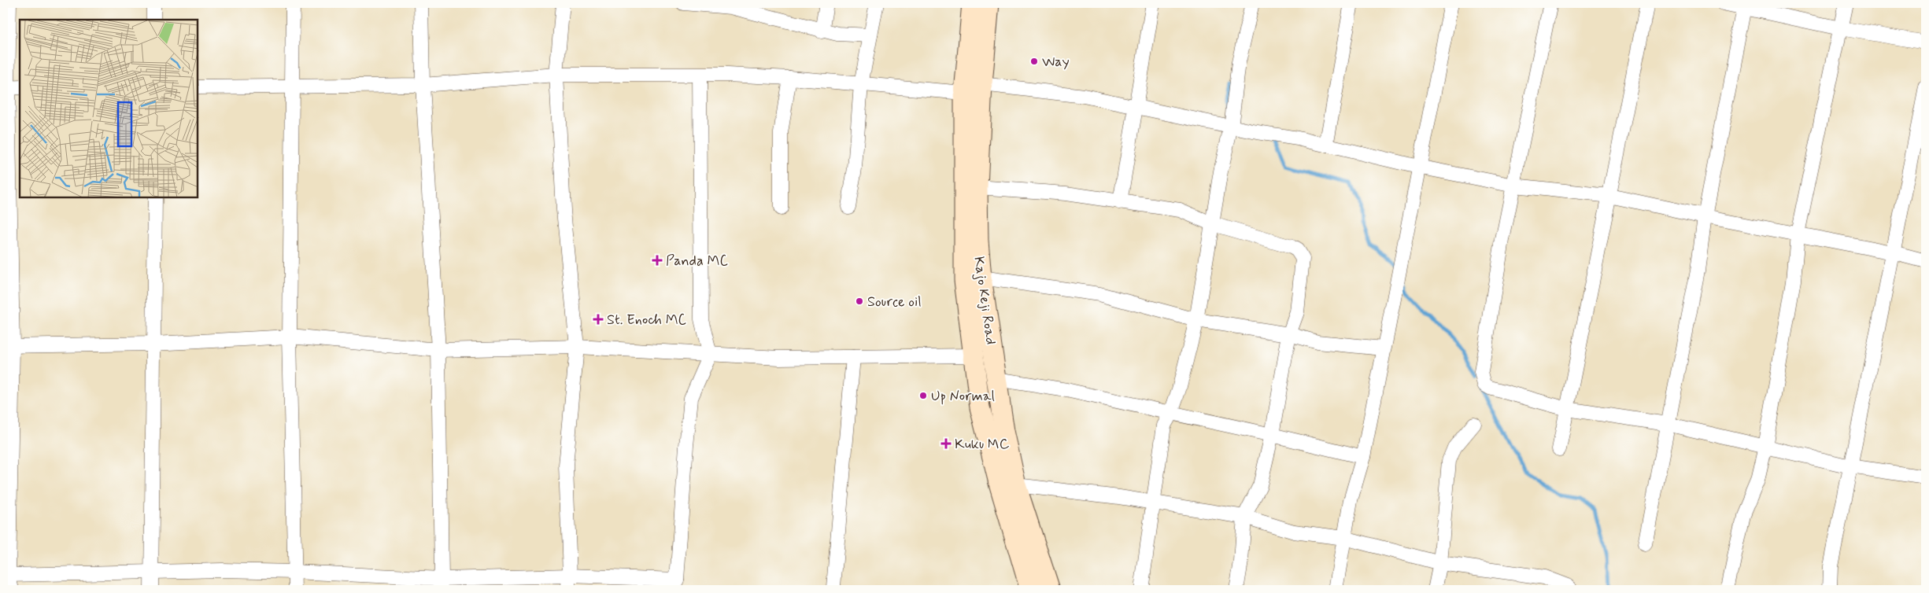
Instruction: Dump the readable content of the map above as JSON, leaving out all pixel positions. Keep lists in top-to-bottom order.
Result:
{
  "streets": {
    "main road": ["Kajo Keji Road"]
  },
  "places": {
    "other": ["Way", "Source oil", "Up Normal"],
    "health": ["Panda MC", "St. Enoch MC", "Kuku MC"]
  }
}
